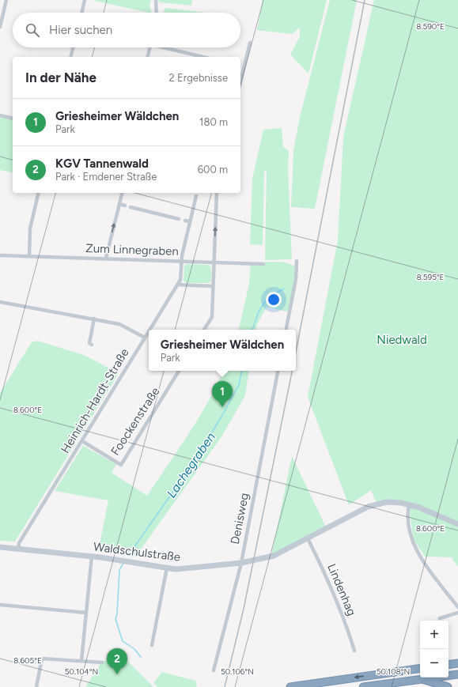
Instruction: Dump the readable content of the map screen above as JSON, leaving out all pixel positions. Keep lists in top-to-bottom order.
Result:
{
  "streets": {
    "street": [
      "Zum Linnegraben",
      "Heinrich-Hardt-Straße",
      "Foockenstraße",
      "Denisweg",
      "Waldschulstraße",
      "Lindenhag"
    ]
  },
  "crossings": [
    ["Zum Linnegraben", "Heinrich-Hardt-Straße"],
    ["Heinrich-Hardt-Straße", "Foockenstraße"],
    ["Heinrich-Hardt-Straße", "Waldschulstraße"],
    ["Denisweg", "Waldschulstraße"],
    ["Waldschulstraße", "Lindenhag"]
  ],
  "water": ["Lachegraben"],
  "parks": ["Niedwald"],
  "page": {
    "search": "Hier suchen",
    "heading": ["In der Nähe", "2 Ergebnisse"],
    "list": [
      {
        "mark": "1",
        "name": "Griesheimer Wäldchen",
        "note": "Park",
        "value": "180 m"
      },
      {
        "mark": "2",
        "name": "KGV Tannenwald",
        "note": "Park · Emdener Straße",
        "value": "600 m"
      }
    ],
    "popup": ["Griesheimer Wäldchen", "Park"],
    "pins": ["1", "2"],
    "map_buttons": ["+", "−"]
  },
  "coordinates": [
    "8.590°E",
    "8.595°E",
    "8.600°E",
    "8.605°E",
    "50.104°N",
    "50.106°N",
    "50.108°N"
  ]
}
